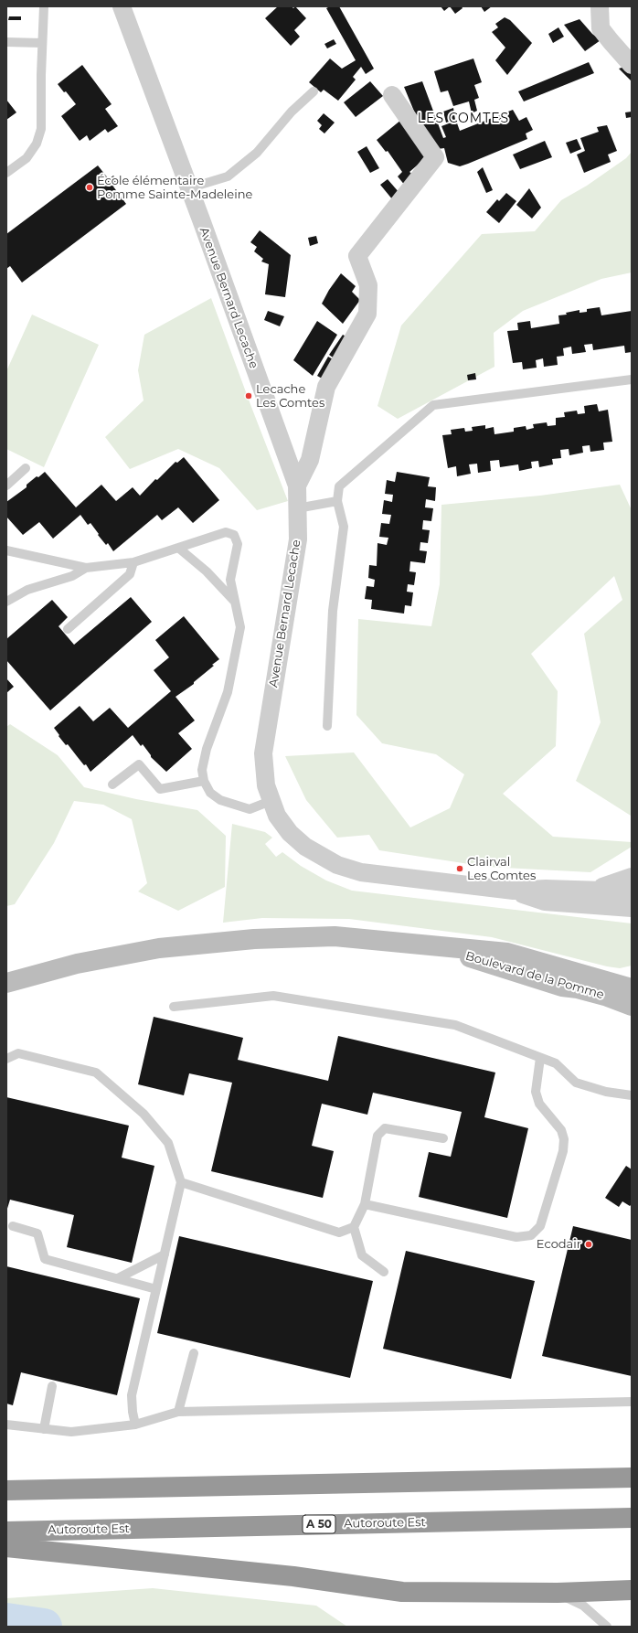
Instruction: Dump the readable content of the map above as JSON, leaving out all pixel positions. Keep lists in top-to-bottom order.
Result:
{
  "streets": {
    "highway": ["Autoroute Est", "A 50"],
    "main road": ["Boulevard de la Pomme"],
    "street": ["Avenue Bernard Lecache"]
  },
  "districts": ["LES COMTES"],
  "places": [
    "École élémentaire Pomme Sainte-Madeleine",
    "Lecache Les Comtes",
    "Clairval Les Comtes",
    "Ecodair"
  ]
}
